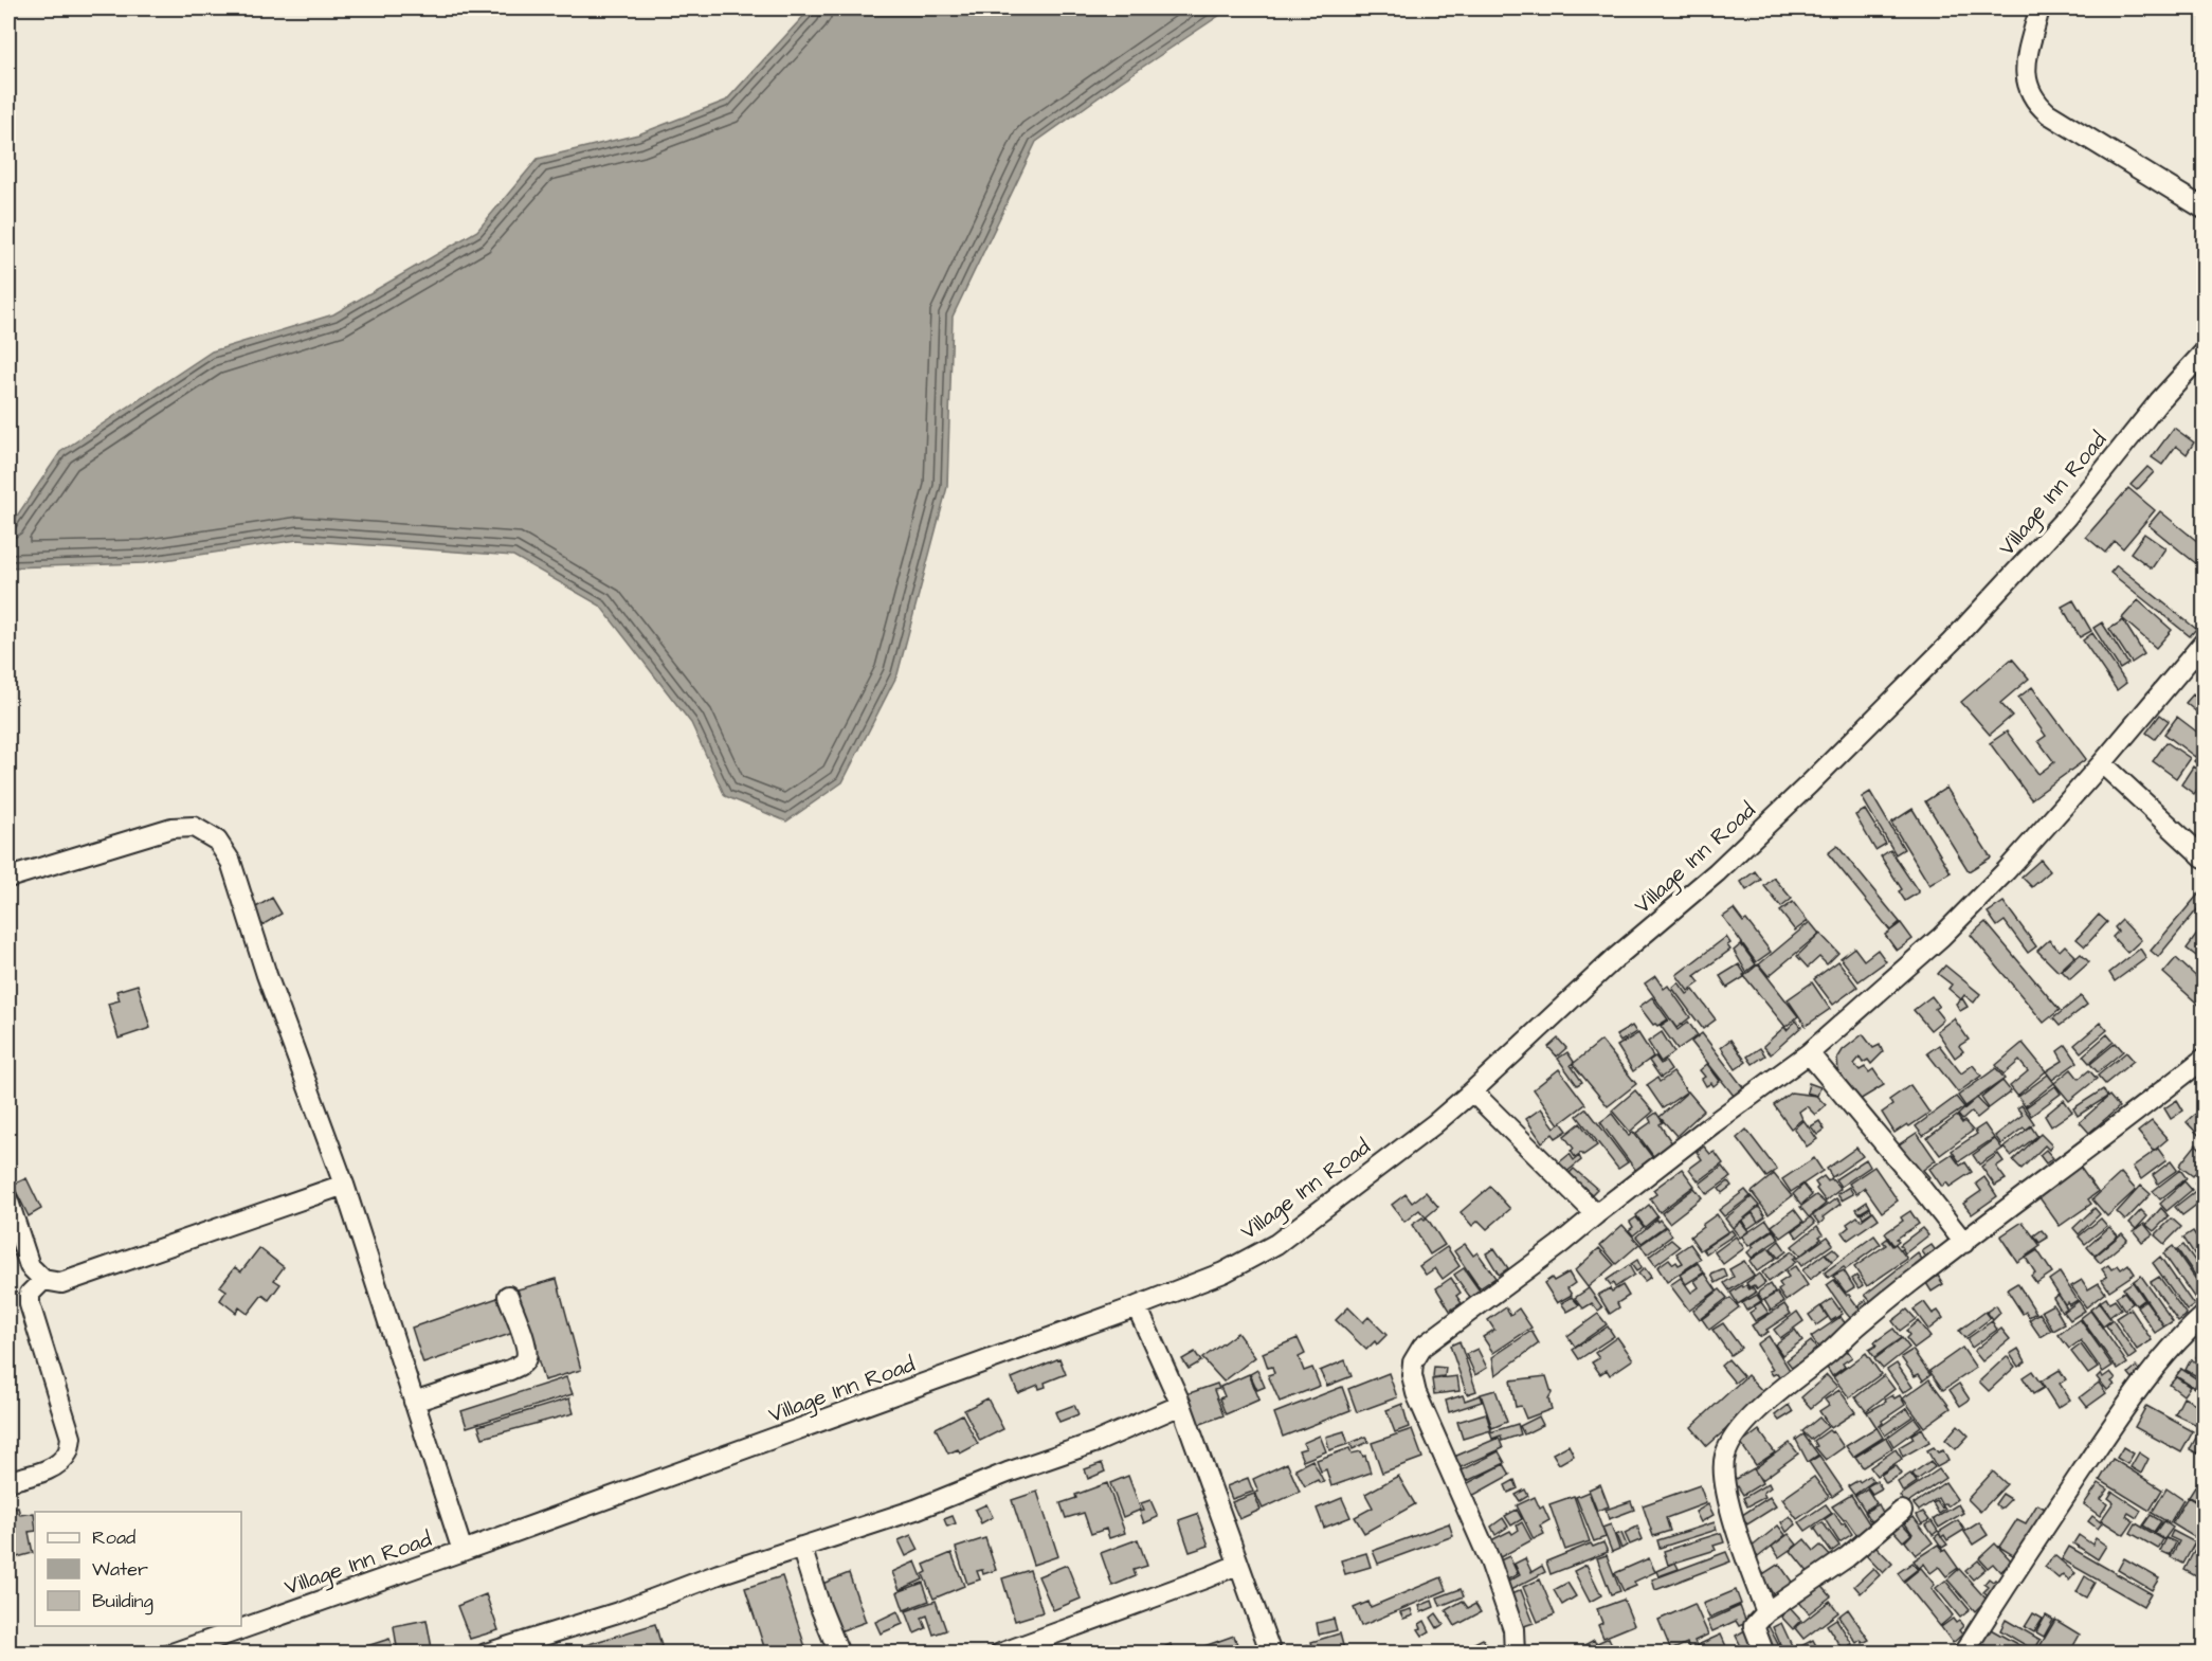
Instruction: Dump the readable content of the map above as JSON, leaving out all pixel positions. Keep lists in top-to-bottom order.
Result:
{
  "streets": {
    "street": ["Village Inn Road"]
  },
  "legend": ["Road", "Water", "Building"]
}
